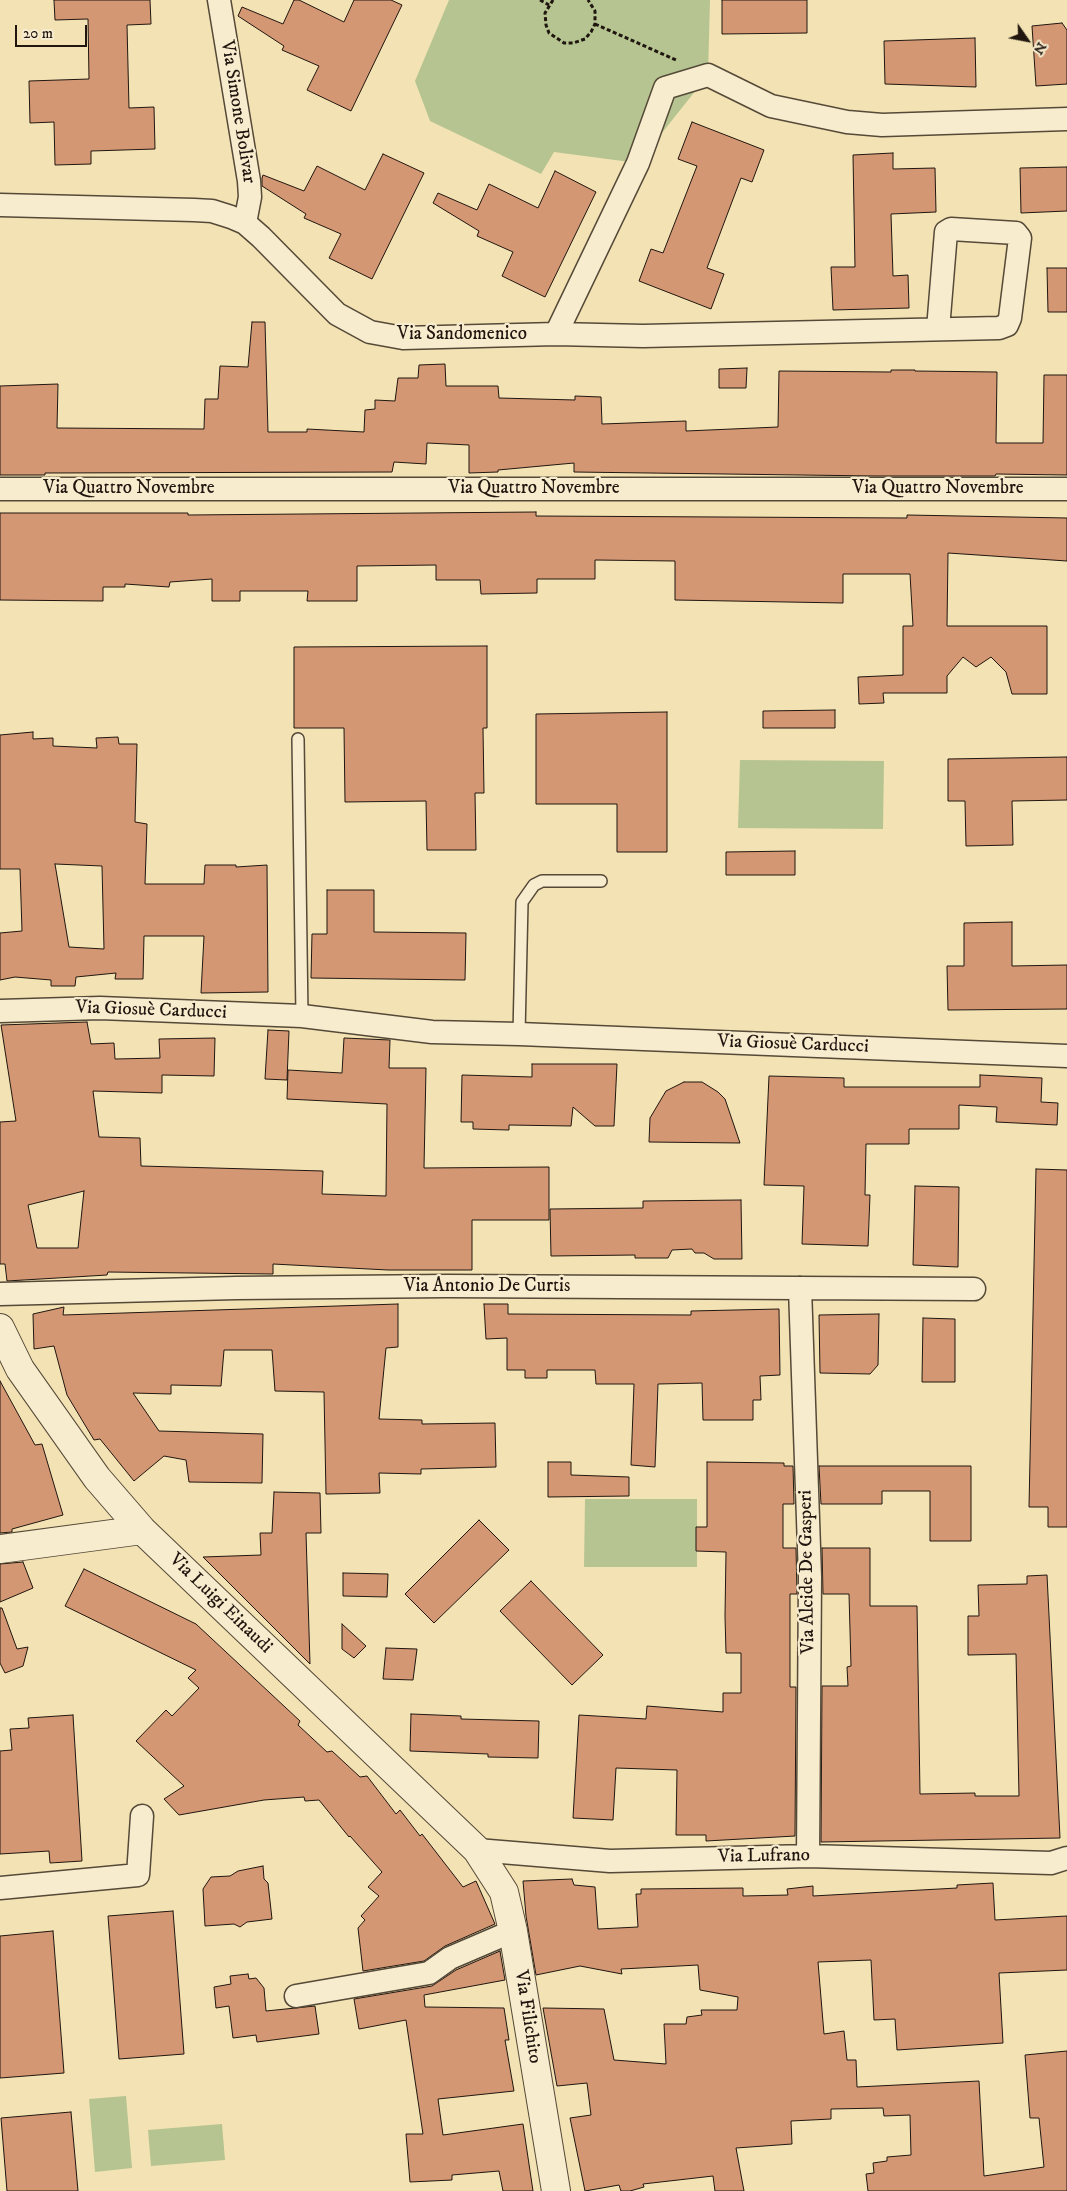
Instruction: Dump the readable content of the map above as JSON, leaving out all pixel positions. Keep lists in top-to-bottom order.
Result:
{
  "streets": {
    "street": [
      "Via Simone Bolivar",
      "Via Sandomenico",
      "Via Quattro Novembre",
      "Via Giosuè Carducci",
      "Via Antonio De Curtis",
      "Via Alcide De Gasperi",
      "Via Luigi Einaudi",
      "Via Lufrano",
      "Via Filichito"
    ]
  },
  "crossings": [
    ["Via Simone Bolivar", "Via Sandomenico"],
    ["Via Antonio De Curtis", "Via Alcide De Gasperi"],
    ["Via Alcide De Gasperi", "Via Lufrano"],
    ["Via Luigi Einaudi", "Via Lufrano"],
    ["Via Luigi Einaudi", "Via Filichito"],
    ["Via Lufrano", "Via Filichito"]
  ],
  "scale_bar": "20 m",
  "north": "bottom right"
}
